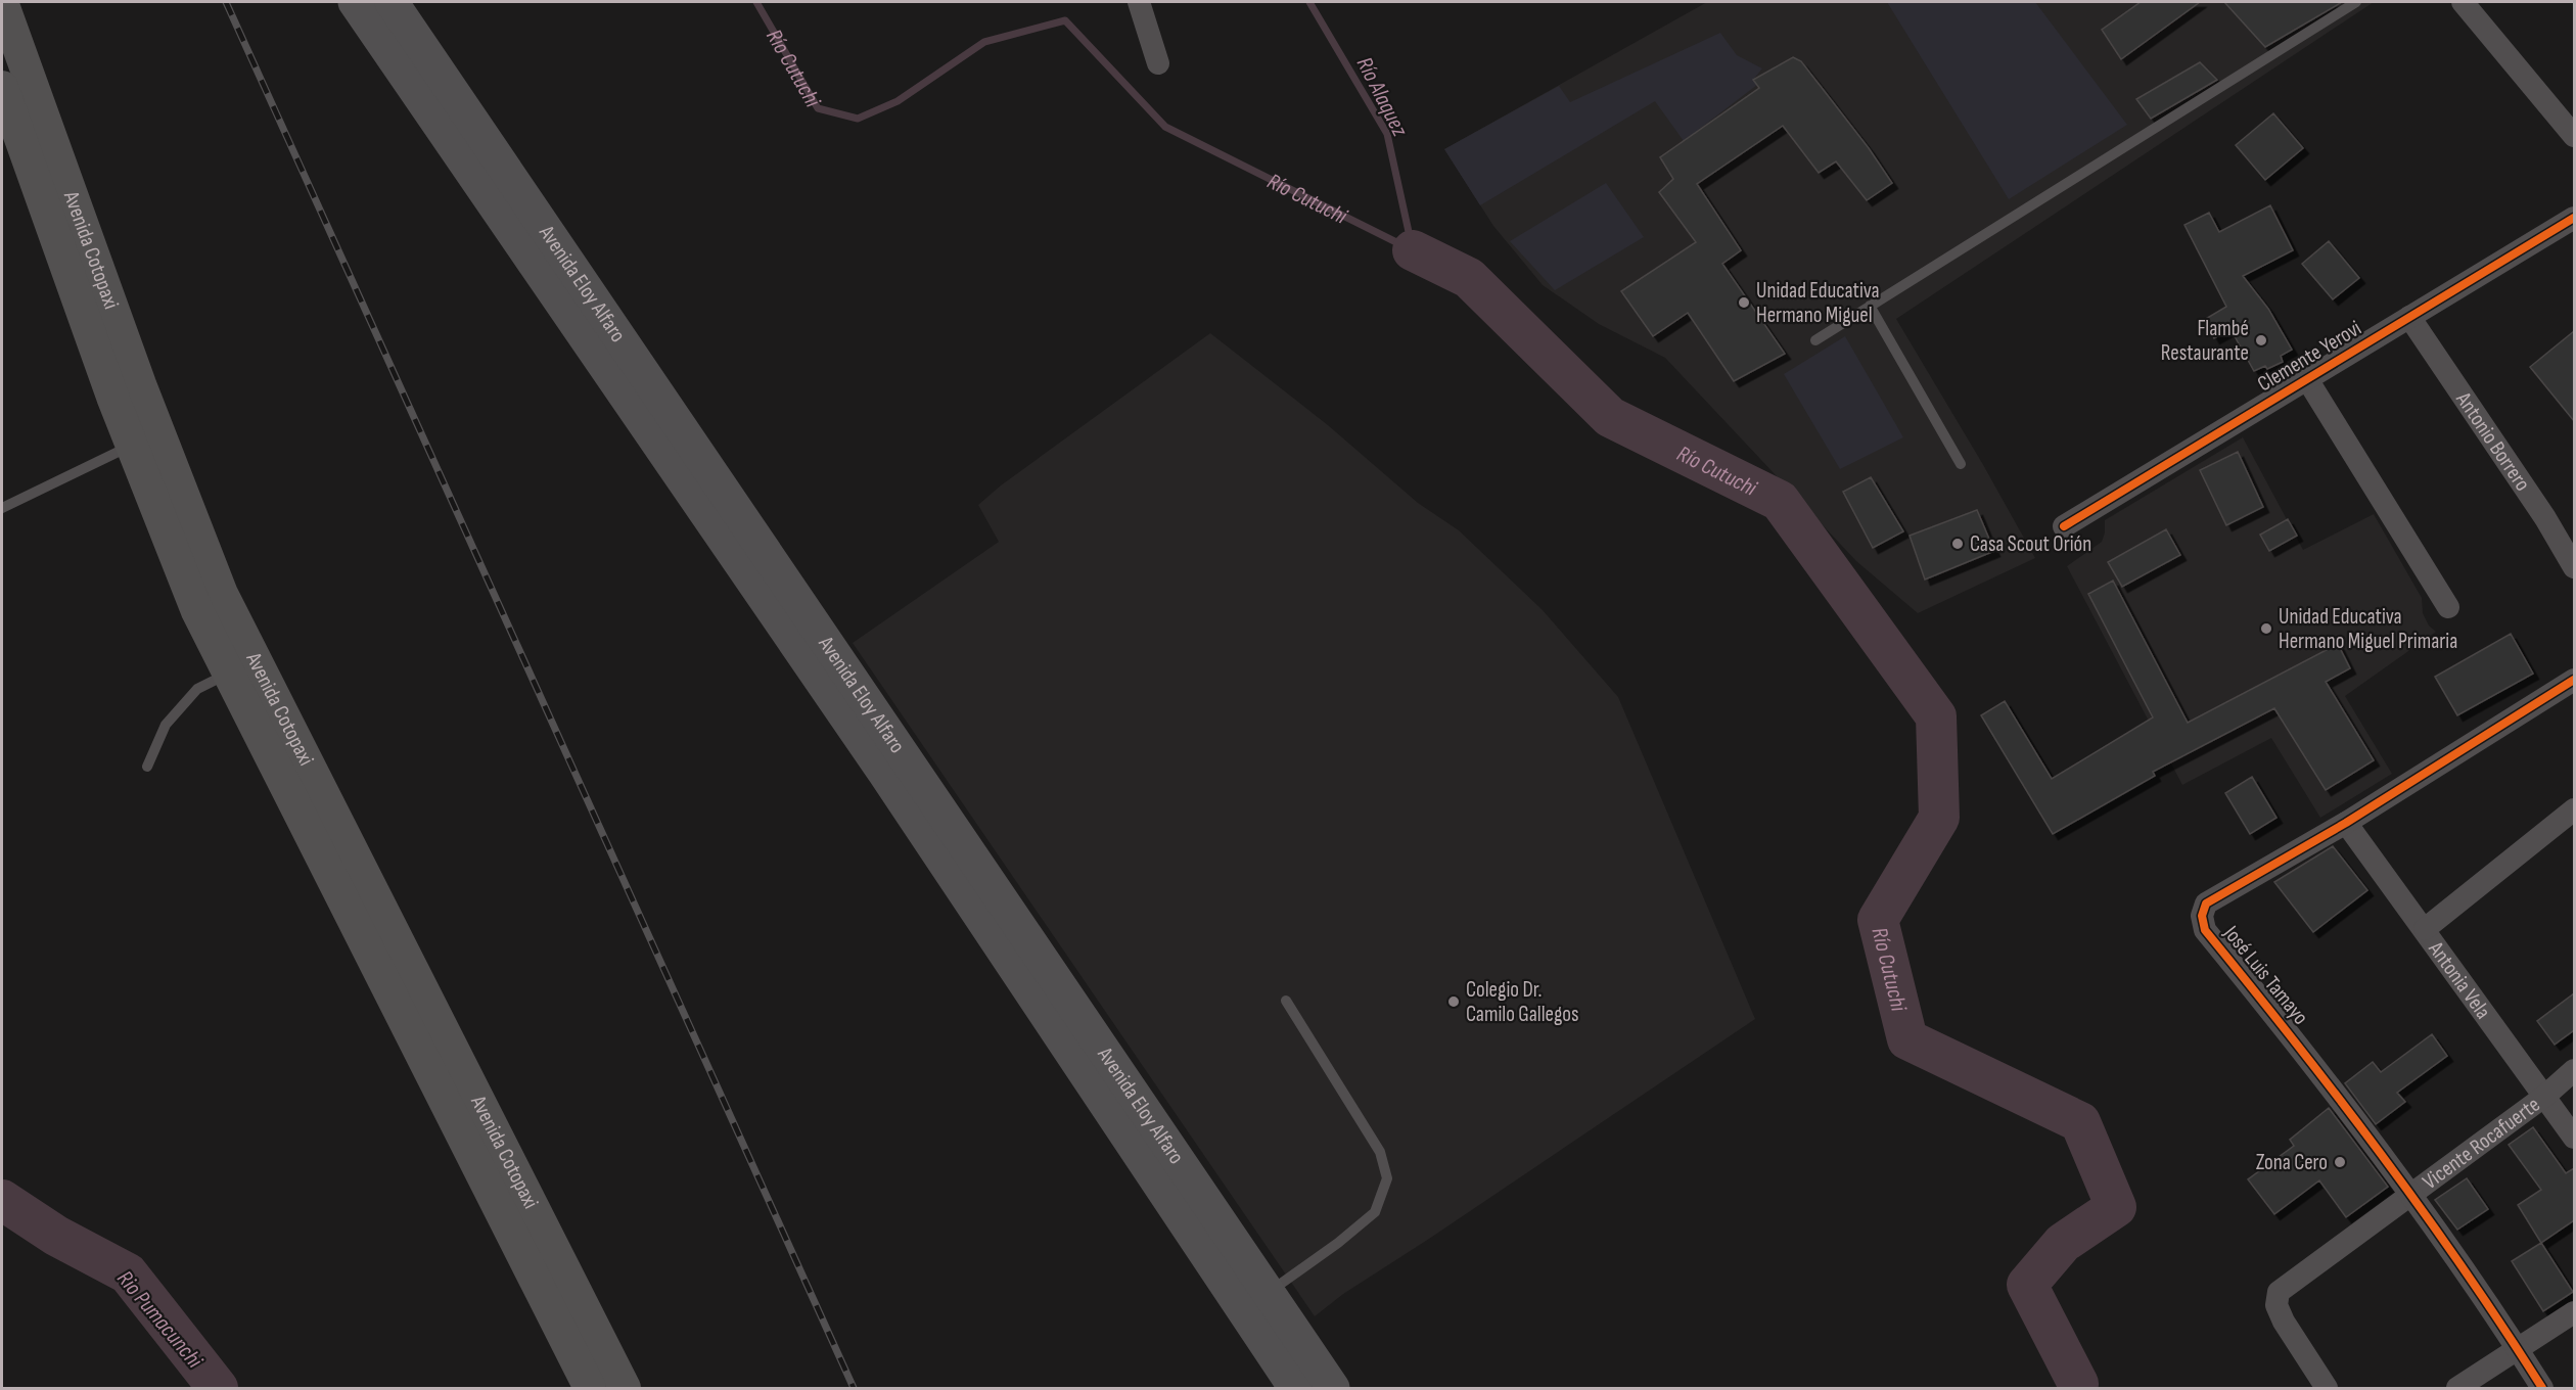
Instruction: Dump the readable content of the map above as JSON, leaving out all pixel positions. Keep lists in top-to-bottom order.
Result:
{
  "streets": {
    "main road": ["Avenida Cotopaxi", "Avenida Eloy Alfaro"],
    "street": [
      "Clemente Yerovi",
      "Antonio Borrero",
      "José Luis Tamayo",
      "Antonia Vela",
      "Vicente Rocafuerte"
    ]
  },
  "crossings": [
    ["Clemente Yerovi", "Antonio Borrero"],
    ["José Luis Tamayo", "Antonia Vela"],
    ["José Luis Tamayo", "Vicente Rocafuerte"],
    ["Antonia Vela", "Vicente Rocafuerte"]
  ],
  "water": ["Río Cutuchi", "Río Alaquez", "Rio Pumacunchi"],
  "places": [
    "Unidad Educativa Hermano Miguel",
    "Flambé Restaurante",
    "Casa Scout Orión",
    "Unidad Educativa Hermano Miguel Primaria",
    "Colegio Dr. Camilo Gallegos",
    "Zona Cero"
  ]
}
